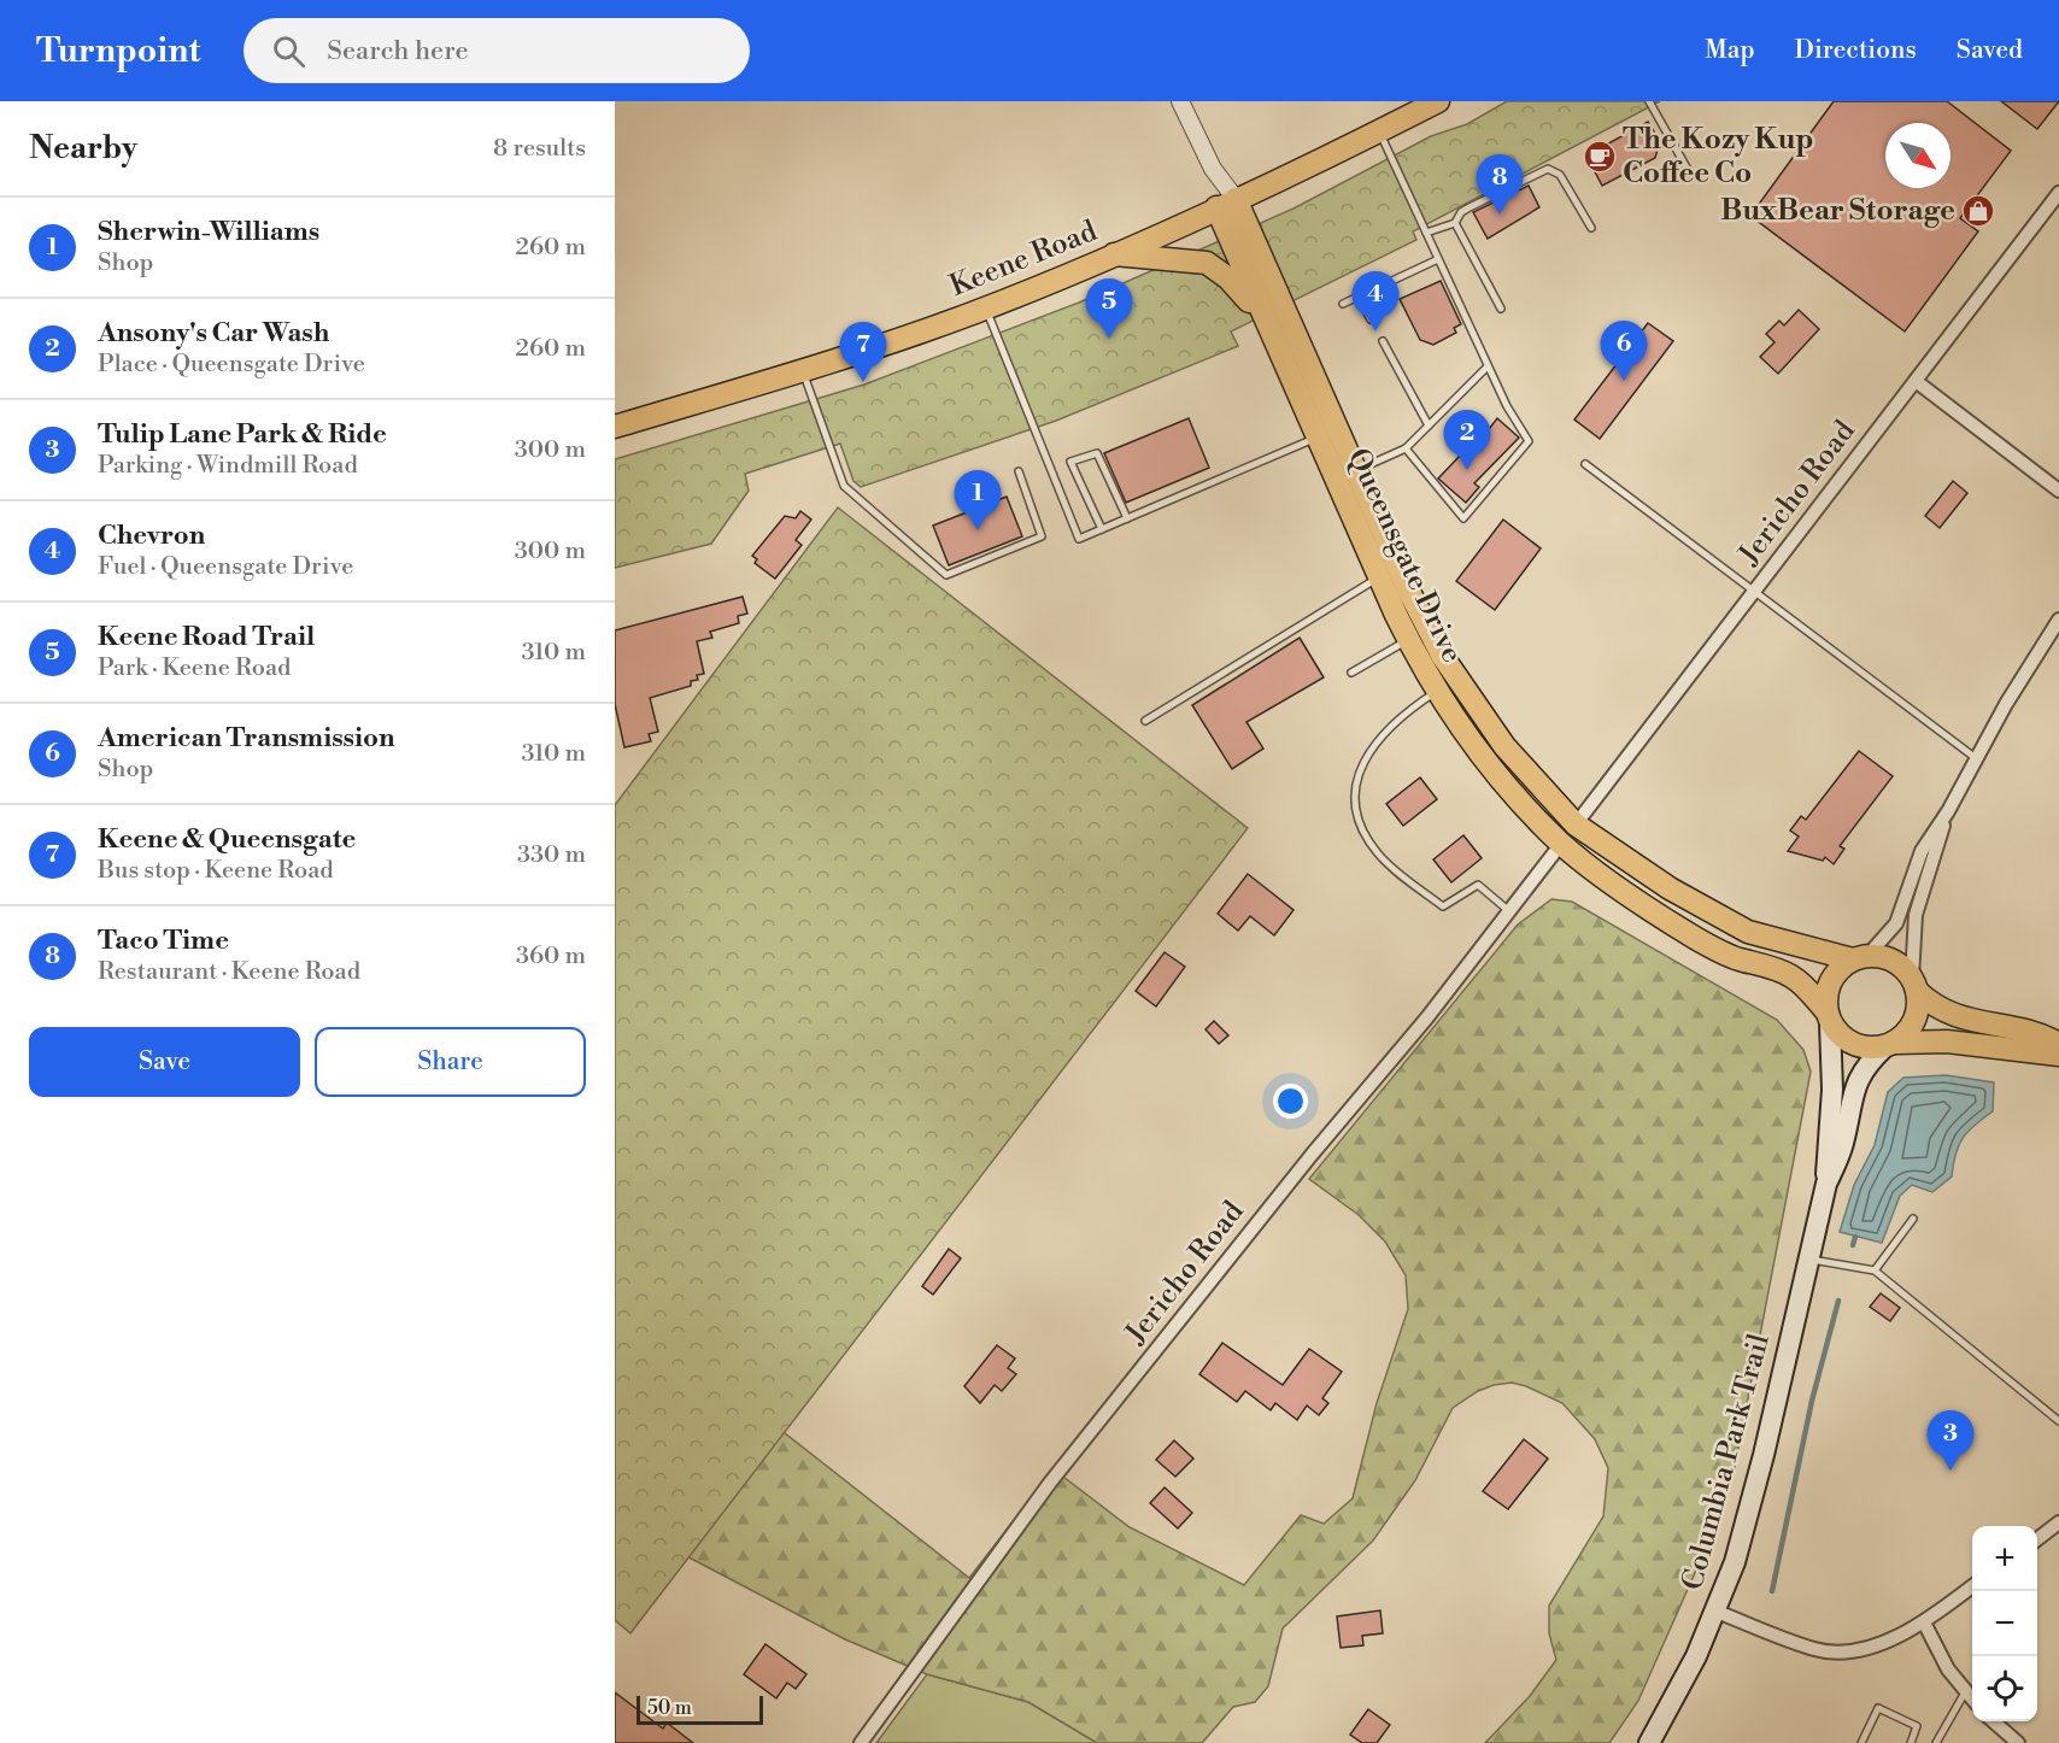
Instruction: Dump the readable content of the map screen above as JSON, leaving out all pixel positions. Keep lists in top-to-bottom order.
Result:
{
  "streets": {
    "main road": ["Keene Road", "Queensgate Drive", "Columbia Park Trail"],
    "street": ["Jericho Road"]
  },
  "crossings": [
    ["Keene Road", "Queensgate Drive"],
    ["Jericho Road", "Queensgate Drive"],
    ["Queensgate Drive", "Columbia Park Trail"]
  ],
  "places": {
    "cafe": ["The Kozy Kup Coffee Co"],
    "shop": ["BuxBear Storage"]
  },
  "scale_bar": "50 m",
  "north": "bottom right",
  "page": {
    "header": "Turnpoint",
    "search": "Search here",
    "nav": ["Map", "Directions", "Saved"],
    "heading": ["Nearby", "8 results"],
    "pins": [
      "8",
      "4",
      "5",
      "6",
      "7",
      "2",
      "1",
      "3"
    ],
    "list": [
      {
        "mark": "1",
        "name": "Sherwin-Williams",
        "note": "Shop",
        "value": "260 m"
      },
      {
        "mark": "2",
        "name": "Ansony's Car Wash",
        "note": "Place · Queensgate Drive",
        "value": "260 m"
      },
      {
        "mark": "3",
        "name": "Tulip Lane Park & Ride",
        "note": "Parking · Windmill Road",
        "value": "300 m"
      },
      {
        "mark": "4",
        "name": "Chevron",
        "note": "Fuel · Queensgate Drive",
        "value": "300 m"
      },
      {
        "mark": "5",
        "name": "Keene Road Trail",
        "note": "Park · Keene Road",
        "value": "310 m"
      },
      {
        "mark": "6",
        "name": "American Transmission",
        "note": "Shop",
        "value": "310 m"
      },
      {
        "mark": "7",
        "name": "Keene & Queensgate",
        "note": "Bus stop · Keene Road",
        "value": "330 m"
      },
      {
        "mark": "8",
        "name": "Taco Time",
        "note": "Restaurant · Keene Road",
        "value": "360 m"
      }
    ],
    "buttons": ["Save", "Share"],
    "map_buttons": ["+", "−"],
    "scale": "50 m"
  }
}
